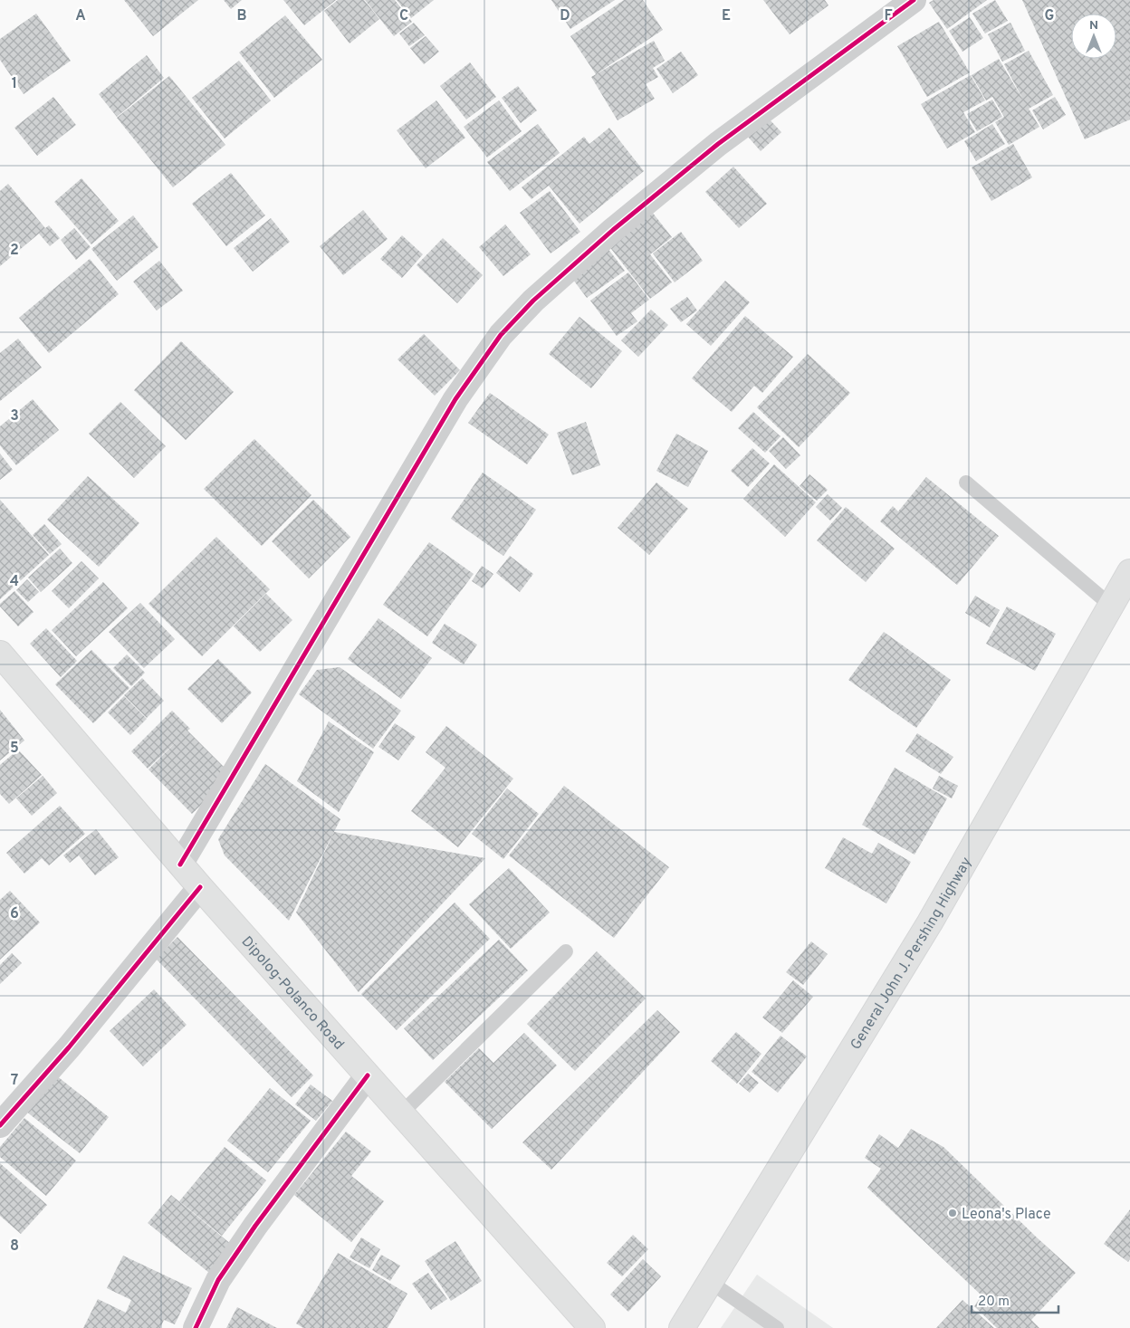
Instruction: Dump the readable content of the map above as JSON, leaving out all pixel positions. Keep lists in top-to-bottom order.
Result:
{
  "streets": {
    "main road": ["General John J. Pershing Highway", "Dipolog-Polanco Road"]
  },
  "places": ["Leona's Place"],
  "scale_bar": "20 m",
  "north": "top",
  "grid": {
    "columns": [
      "A",
      "B",
      "C",
      "D",
      "E",
      "F",
      "G"
    ],
    "rows": [
      "1",
      "2",
      "3",
      "4",
      "5",
      "6",
      "7",
      "8"
    ]
  }
}
